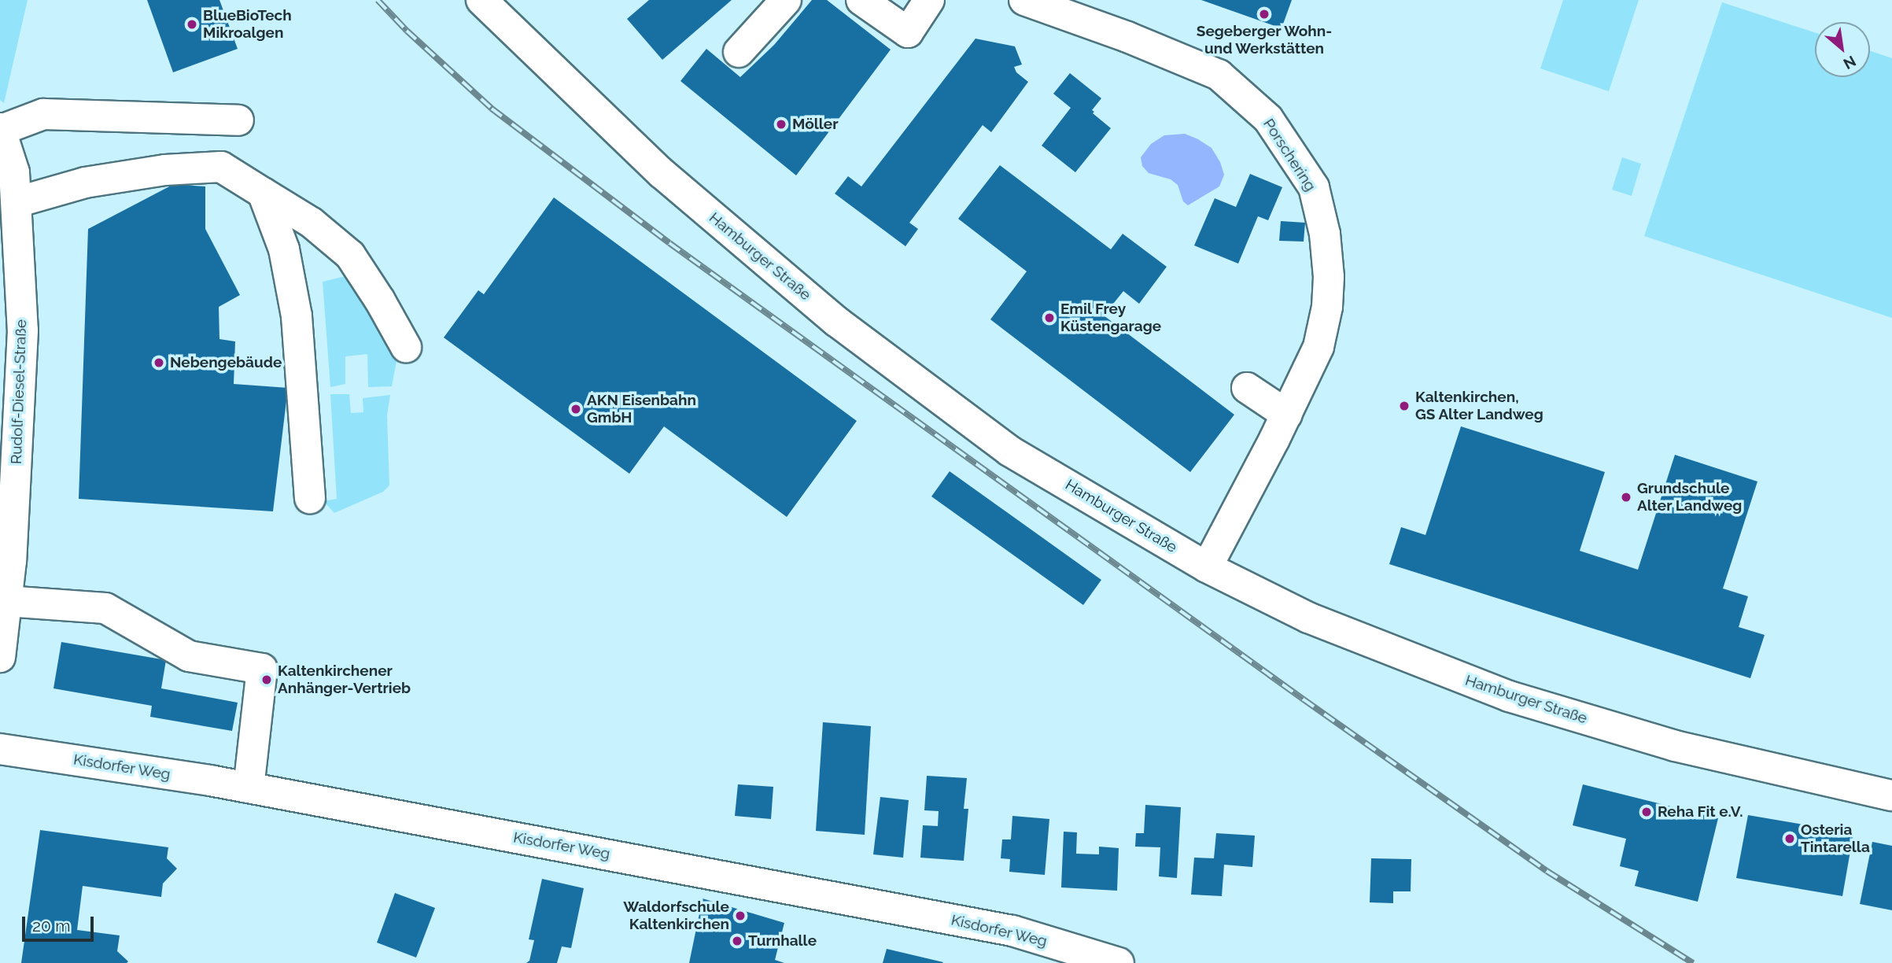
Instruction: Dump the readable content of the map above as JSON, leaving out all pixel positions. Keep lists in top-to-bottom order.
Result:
{
  "streets": {
    "street": [
      "Porschering",
      "Hamburger Straße",
      "Rudolf-Diesel-Straße",
      "Kisdorfer Weg"
    ]
  },
  "crossings": [
    ["Porschering", "Hamburger Straße"]
  ],
  "places": [
    "Segeberger Wohn- und Werkstätten",
    "BlueBioTech Mikroalgen",
    "Möller",
    "Emil Frey Küstengarage",
    "Nebengebäude",
    "Kaltenkirchen, GS Alter Landweg",
    "AKN Eisenbahn GmbH",
    "Grundschule Alter Landweg",
    "Kaltenkirchener Anhänger-Vertrieb",
    "Reha Fit e.V.",
    "Osteria Tintarella",
    "Waldorfschule Kaltenkirchen",
    "Turnhalle"
  ],
  "scale_bar": "20 m",
  "north": "bottom right"
}
